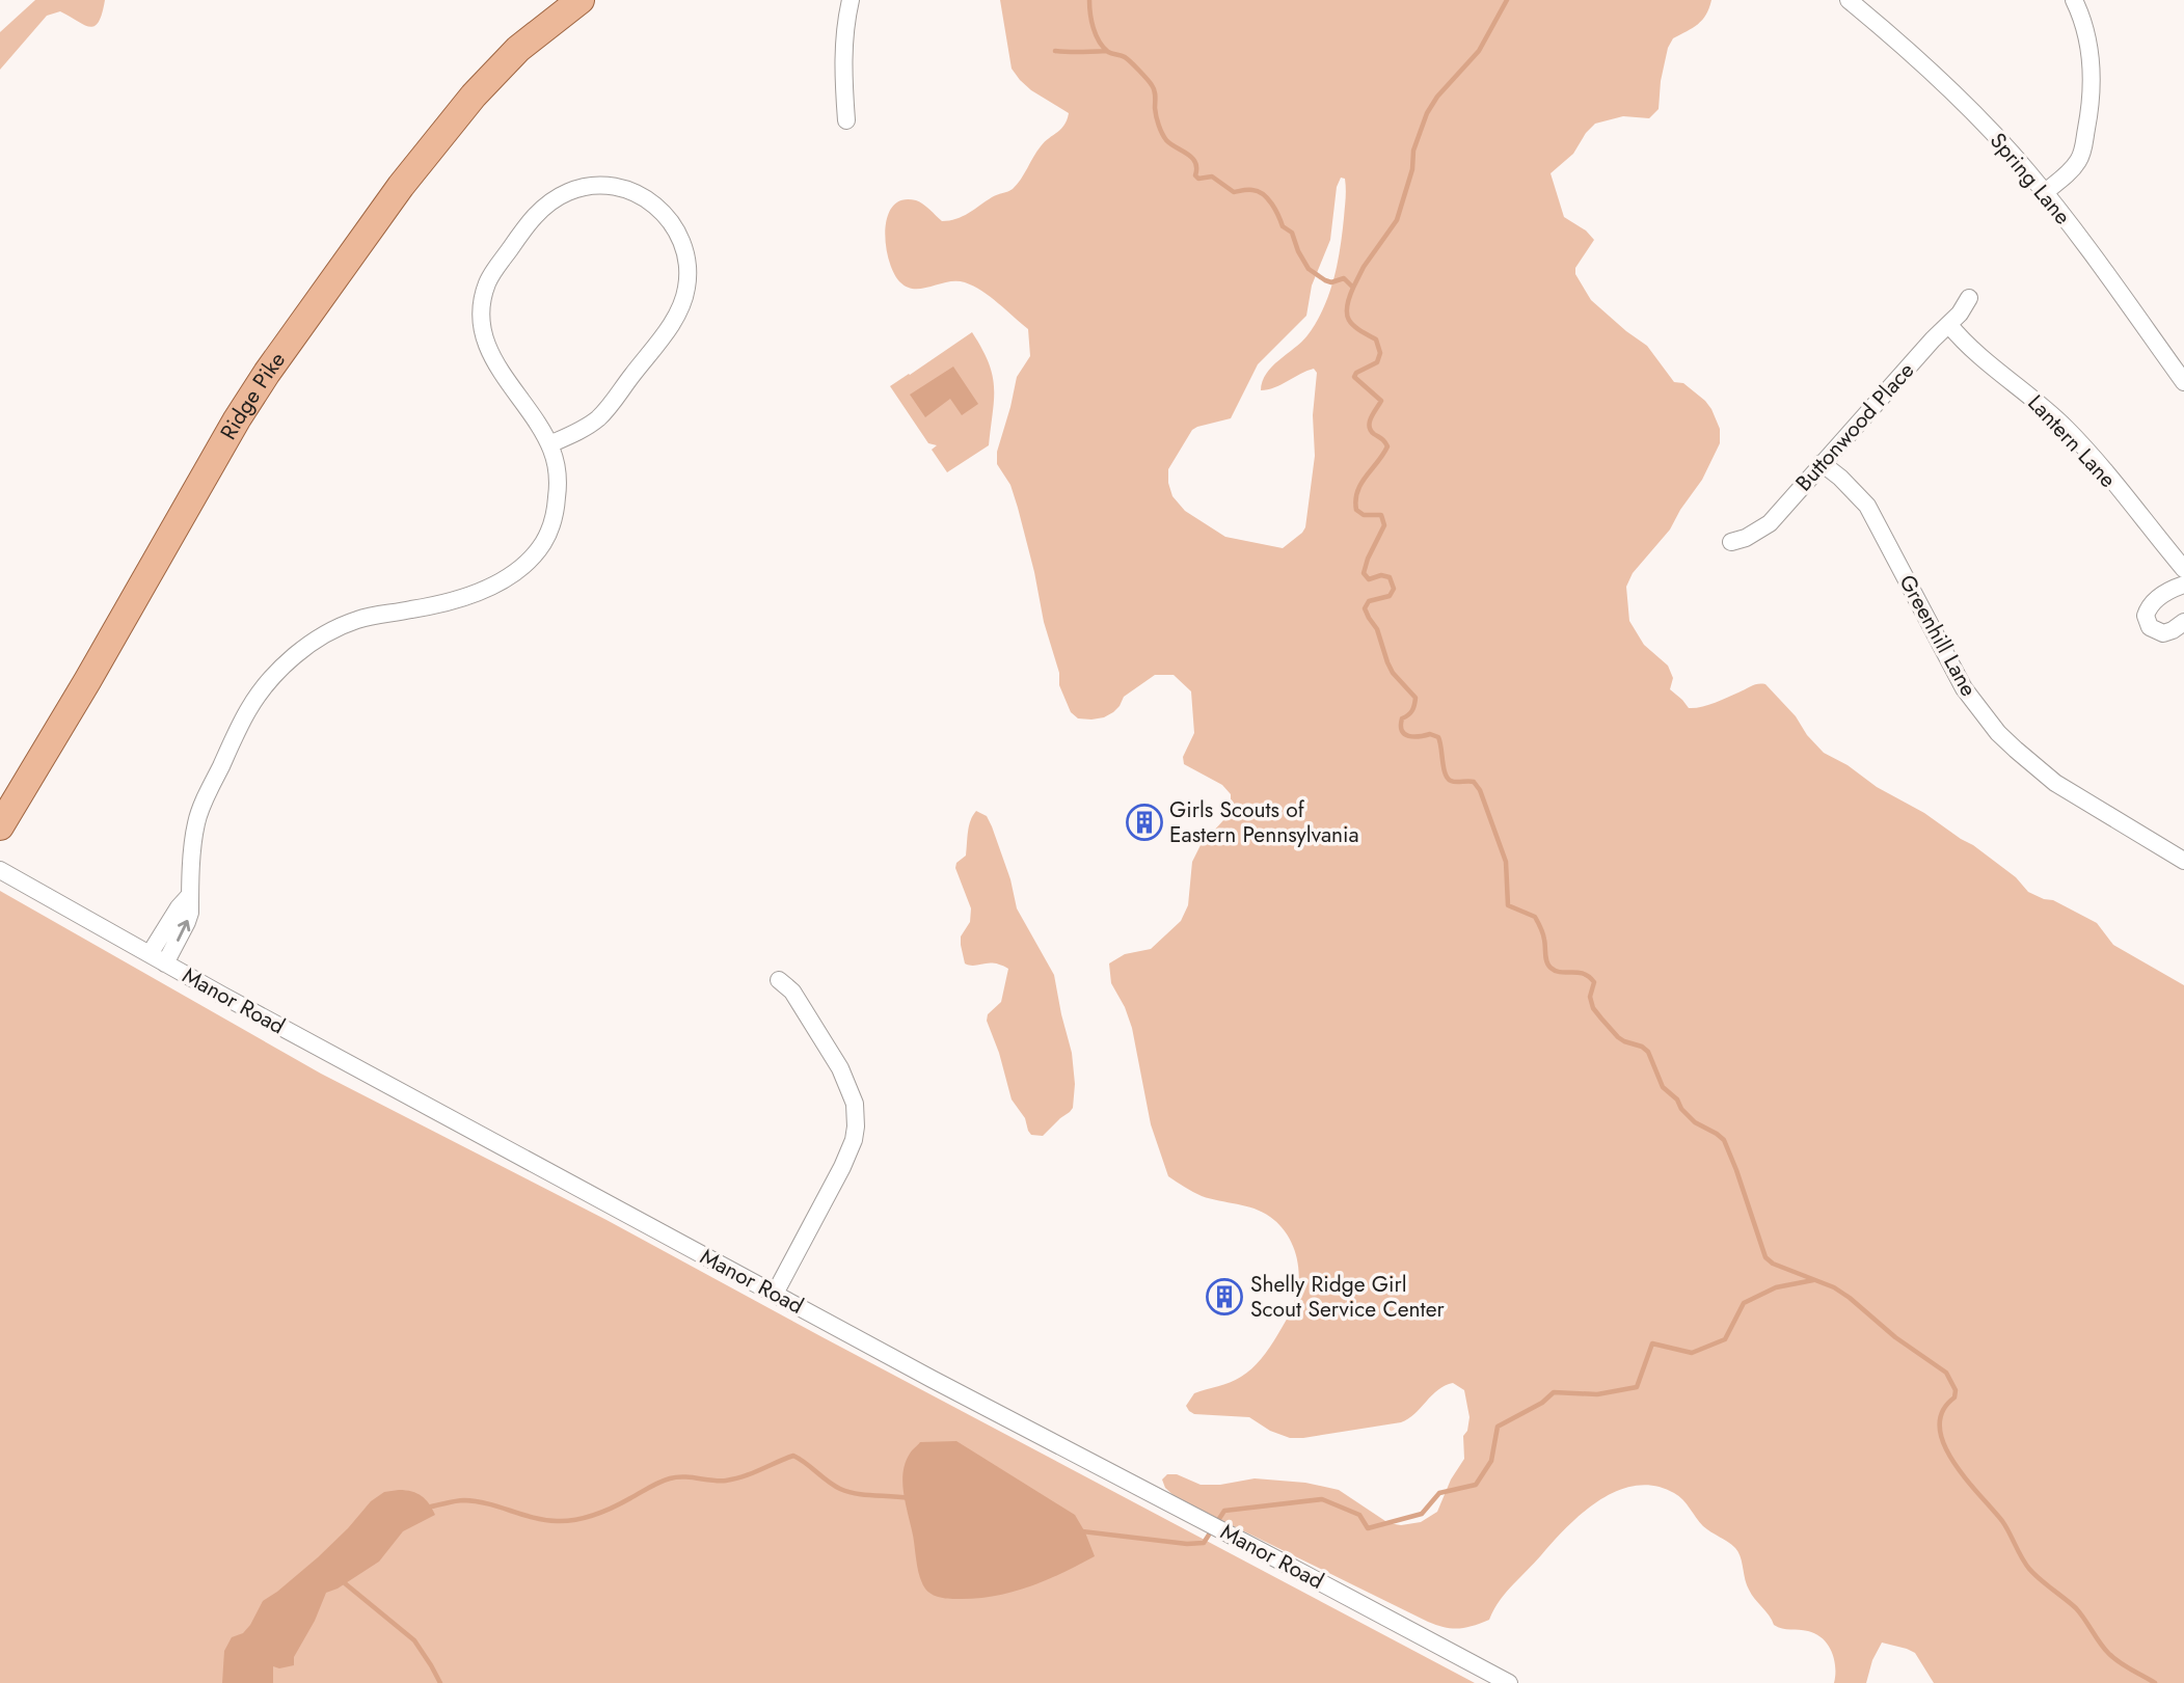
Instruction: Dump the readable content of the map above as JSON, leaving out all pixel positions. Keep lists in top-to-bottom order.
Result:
{
  "streets": {
    "main road": ["Ridge Pike"],
    "street": [
      "Spring Lane",
      "Buttonwood Place",
      "Lantern Lane",
      "Greenhill Lane",
      "Manor Road"
    ]
  },
  "crossings": [
    ["Buttonwood Place", "Lantern Lane"],
    ["Buttonwood Place", "Greenhill Lane"]
  ],
  "places": {
    "building": ["Girls Scouts of Eastern Pennsylvania", "Shelly Ridge Girl Scout Service Center"]
  }
}
